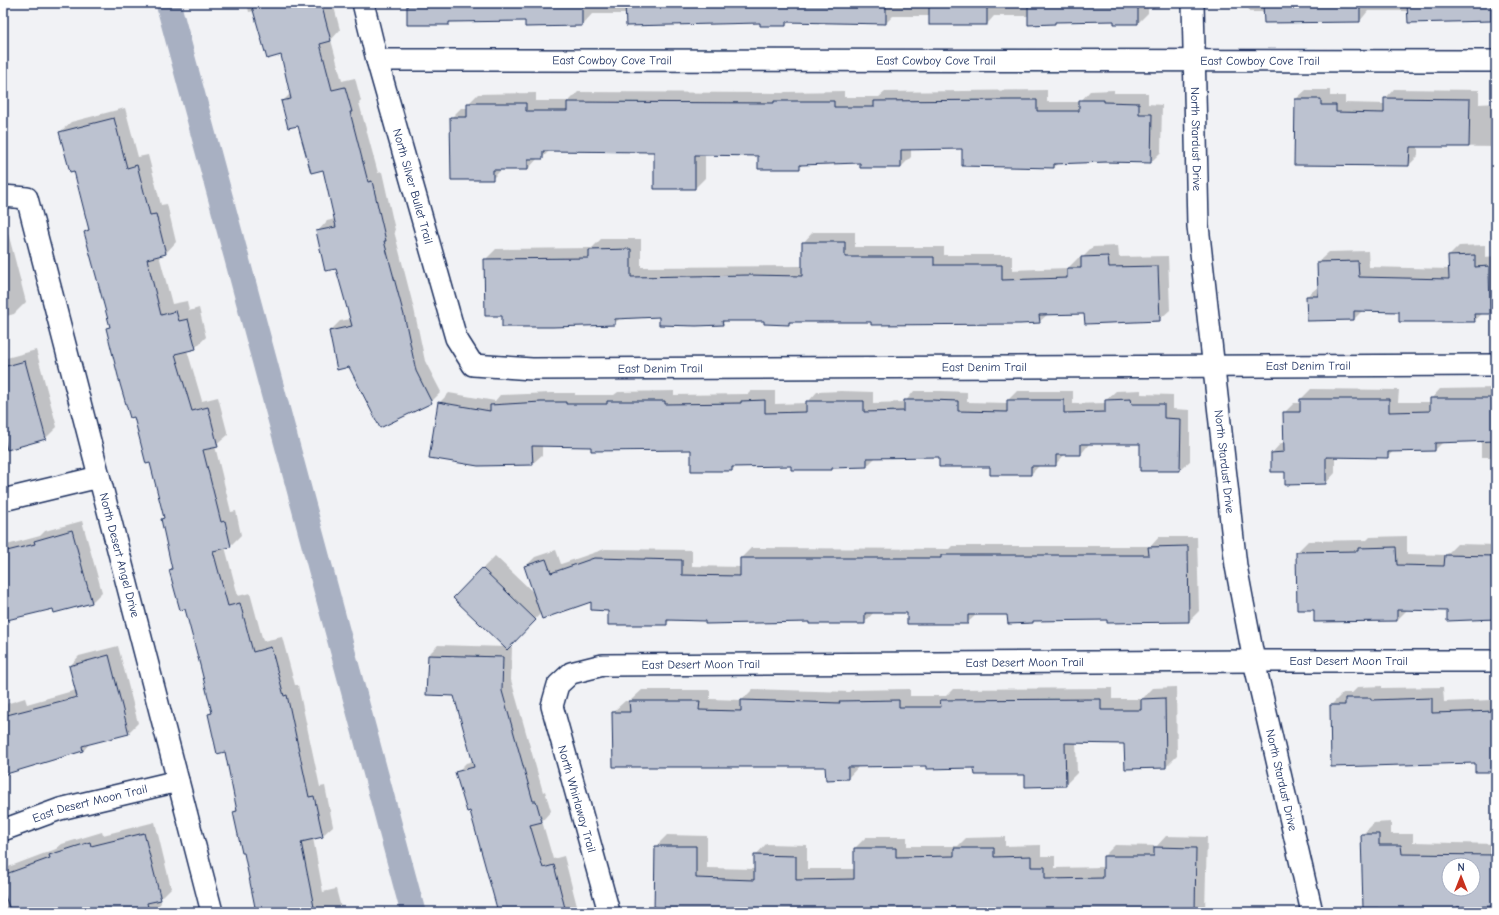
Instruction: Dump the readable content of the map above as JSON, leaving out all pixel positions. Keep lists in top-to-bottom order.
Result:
{
  "streets": {
    "street": [
      "East Cowboy Cove Trail",
      "North Stardust Drive",
      "North Silver Bullet Trail",
      "East Denim Trail",
      "North Desert Angel Drive",
      "East Desert Moon Trail",
      "North Whirlaway Trail"
    ]
  },
  "crossings": [
    ["East Cowboy Cove Trail", "North Stardust Drive"],
    ["East Cowboy Cove Trail", "North Silver Bullet Trail"],
    ["North Stardust Drive", "East Denim Trail"],
    ["North Stardust Drive", "East Desert Moon Trail"],
    ["North Silver Bullet Trail", "East Denim Trail"],
    ["North Desert Angel Drive", "East Desert Moon Trail"],
    ["East Desert Moon Trail", "North Whirlaway Trail"]
  ],
  "north": "top"
}
